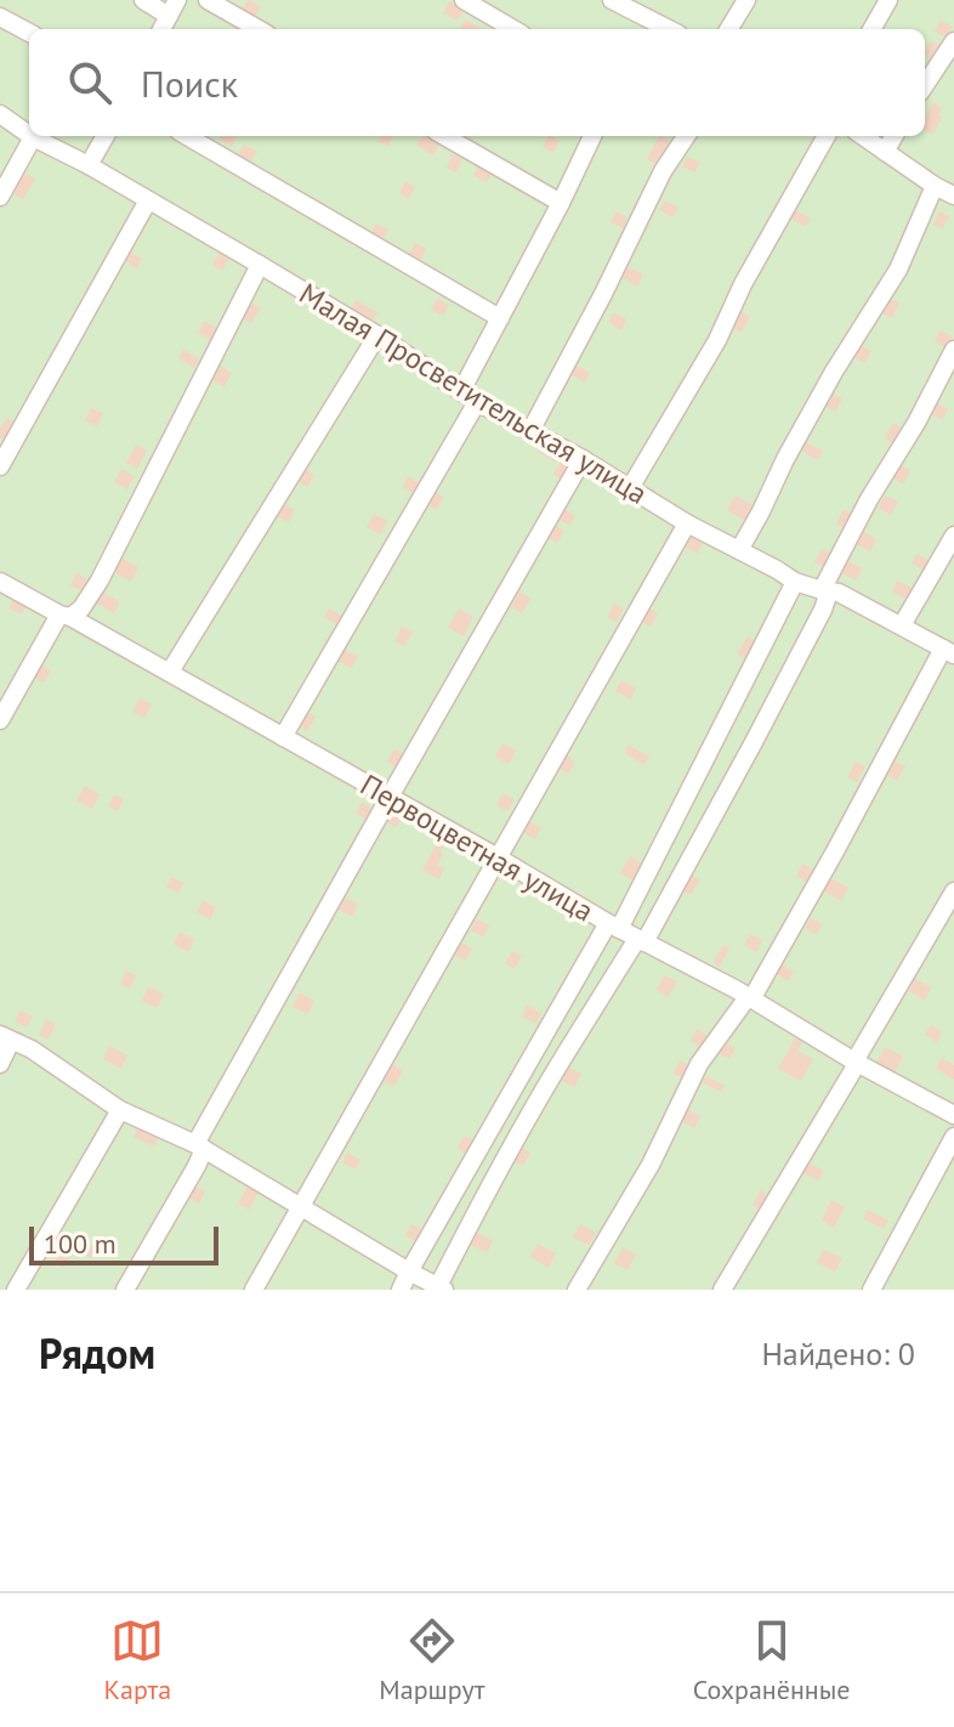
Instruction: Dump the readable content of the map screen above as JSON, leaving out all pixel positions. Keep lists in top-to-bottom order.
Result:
{
  "streets": {
    "lane": ["Малая Просветительская улица", "Первоцветная улица"]
  },
  "scale_bar": "100 m",
  "page": {
    "search": "Поиск",
    "scale": "100 m",
    "heading": ["Рядом", "Найдено: 0"],
    "nav": ["Карта", "Маршрут", "Сохранённые"]
  }
}
